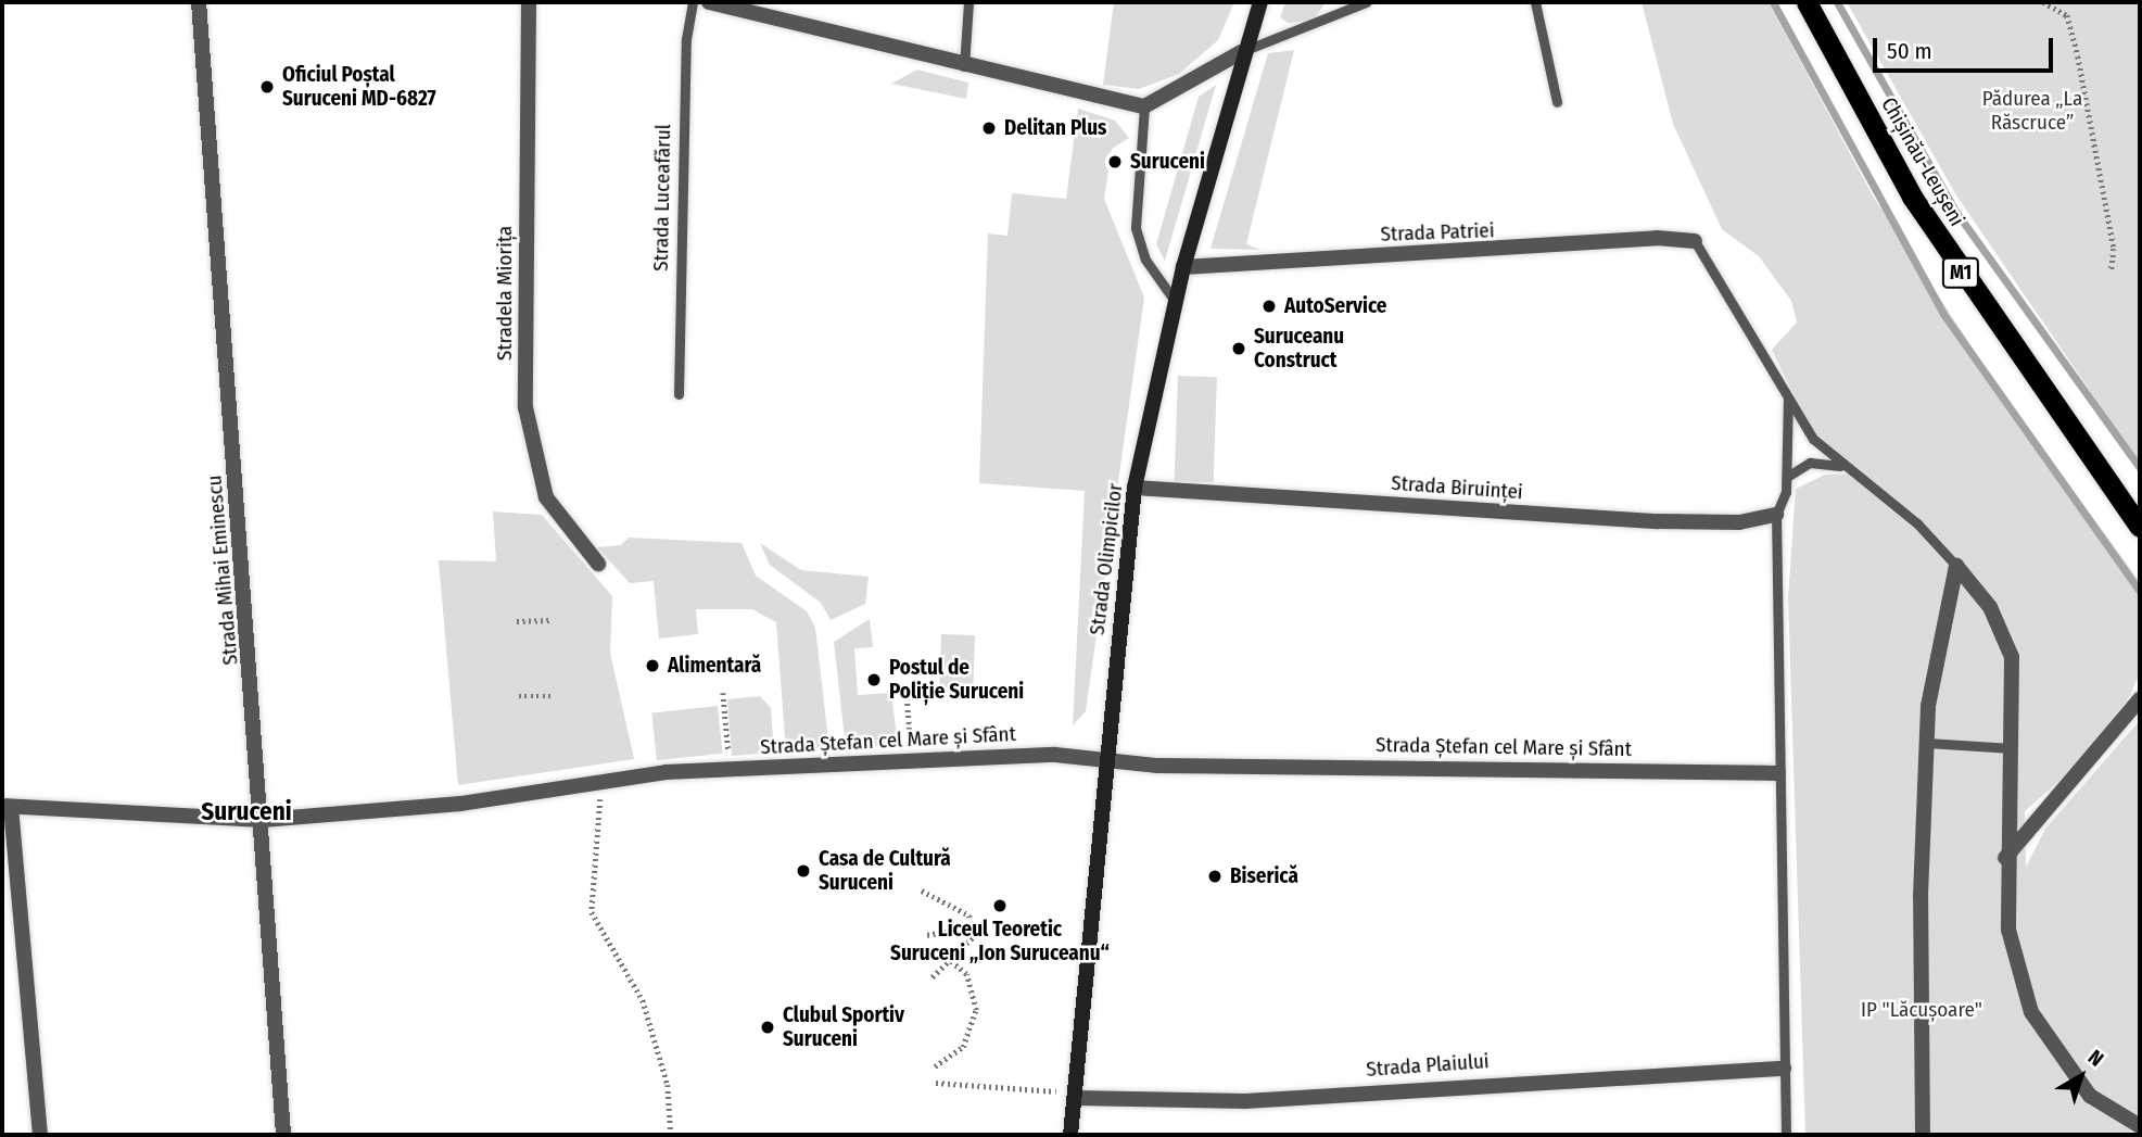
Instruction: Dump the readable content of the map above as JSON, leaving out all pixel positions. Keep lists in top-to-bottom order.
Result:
{
  "streets": {
    "highway": ["Chișinău-Leușeni", "M1"],
    "main road": ["Strada Olimpicilor"],
    "street": [
      "Strada Patriei",
      "Stradela Miorița",
      "Strada Biruinței",
      "Strada Mihai Eminescu",
      "Strada Ștefan cel Mare și Sfânt",
      "Strada Plaiului"
    ],
    "lane": ["Strada Luceafărul"]
  },
  "crossings": [
    ["Strada Patriei", "Strada Olimpicilor"],
    ["Strada Biruinței", "Strada Olimpicilor"],
    ["Strada Olimpicilor", "Strada Ștefan cel Mare și Sfânt"],
    ["Strada Olimpicilor", "Strada Plaiului"],
    ["Strada Mihai Eminescu", "Strada Ștefan cel Mare și Sfânt"]
  ],
  "districts": ["Suruceni"],
  "parks": ["Pădurea „La Răscruce”", "IP \"Lăcușoare\""],
  "places": [
    "Oficiul Poștal Suruceni MD-6827",
    "Delitan Plus",
    "Suruceni",
    "AutoService",
    "Suruceanu Construct",
    "Alimentară",
    "Postul de Poliție Suruceni",
    "Casa de Cultură Suruceni",
    "Biserică",
    "Liceul Teoretic Suruceni „Ion Suruceanu“",
    "Clubul Sportiv Suruceni"
  ],
  "scale_bar": "50 m",
  "north": "top right"
}
